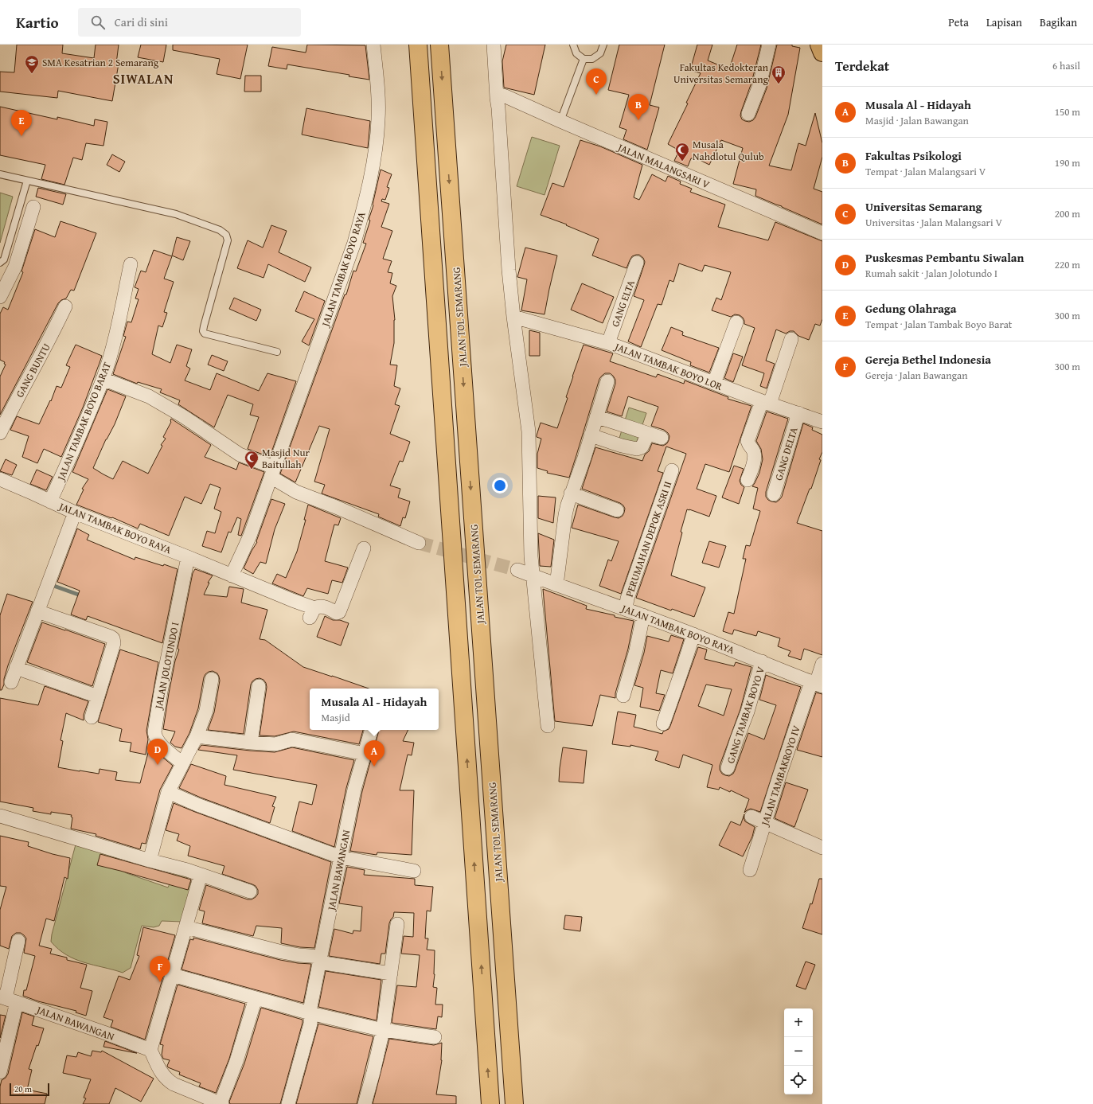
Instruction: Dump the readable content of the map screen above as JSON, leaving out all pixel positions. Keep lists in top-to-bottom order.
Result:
{
  "streets": {
    "main road": ["JALAN TOL SEMARANG"],
    "street": [
      "JALAN MALANGSARI V",
      "JALAN TAMBAK BOYO RAYA",
      "GANG ELTA",
      "JALAN TAMBAK BOYO LOR",
      "GANG BUNTU",
      "JALAN TAMBAK BOYO BARAT",
      "GANG DELTA",
      "PERUMAHAN DEPOK ASRI II",
      "JALAN JOLOTUNDO I",
      "GANG TAMBAK BOYO V",
      "JALAN TAMBAKROYO IV",
      "JALAN BAWANGAN"
    ]
  },
  "crossings": [
    ["JALAN TAMBAK BOYO RAYA", "JALAN TAMBAK BOYO BARAT"],
    ["JALAN TAMBAK BOYO RAYA", "PERUMAHAN DEPOK ASRI II"],
    ["JALAN TAMBAK BOYO RAYA", "JALAN JOLOTUNDO I"],
    ["JALAN TAMBAK BOYO RAYA", "GANG TAMBAK BOYO V"],
    ["JALAN TAMBAK BOYO RAYA", "JALAN TAMBAKROYO IV"],
    ["GANG ELTA", "JALAN TAMBAK BOYO LOR"],
    ["JALAN TAMBAK BOYO LOR", "GANG DELTA"]
  ],
  "districts": ["SIWALAN"],
  "places": {
    "school or university": ["SMA Kesatrian 2 Semarang"],
    "building": ["Fakultas Kedokteran Universitas Semarang"],
    "mosque": ["Musala Nahdlotul Qulub", "Masjid Nur Baitullah"]
  },
  "scale_bar": "20 m",
  "page": {
    "header": "Kartio",
    "search": "Cari di sini",
    "nav": ["Peta", "Lapisan", "Bagikan"],
    "heading": ["Terdekat", "6 hasil"],
    "pins": [
      "C",
      "B",
      "E",
      "D",
      "A",
      "F"
    ],
    "list": [
      {
        "mark": "A",
        "name": "Musala Al - Hidayah",
        "note": "Masjid · Jalan Bawangan",
        "value": "150 m"
      },
      {
        "mark": "B",
        "name": "Fakultas Psikologi",
        "note": "Tempat · Jalan Malangsari V",
        "value": "190 m"
      },
      {
        "mark": "C",
        "name": "Universitas Semarang",
        "note": "Universitas · Jalan Malangsari V",
        "value": "200 m"
      },
      {
        "mark": "D",
        "name": "Puskesmas Pembantu Siwalan",
        "note": "Rumah sakit · Jalan Jolotundo I",
        "value": "220 m"
      },
      {
        "mark": "E",
        "name": "Gedung Olahraga",
        "note": "Tempat · Jalan Tambak Boyo Barat",
        "value": "300 m"
      },
      {
        "mark": "F",
        "name": "Gereja Bethel Indonesia",
        "note": "Gereja · Jalan Bawangan",
        "value": "300 m"
      }
    ],
    "popup": ["Musala Al - Hidayah", "Masjid"],
    "map_buttons": ["+", "−"],
    "scale": "20 m"
  }
}
